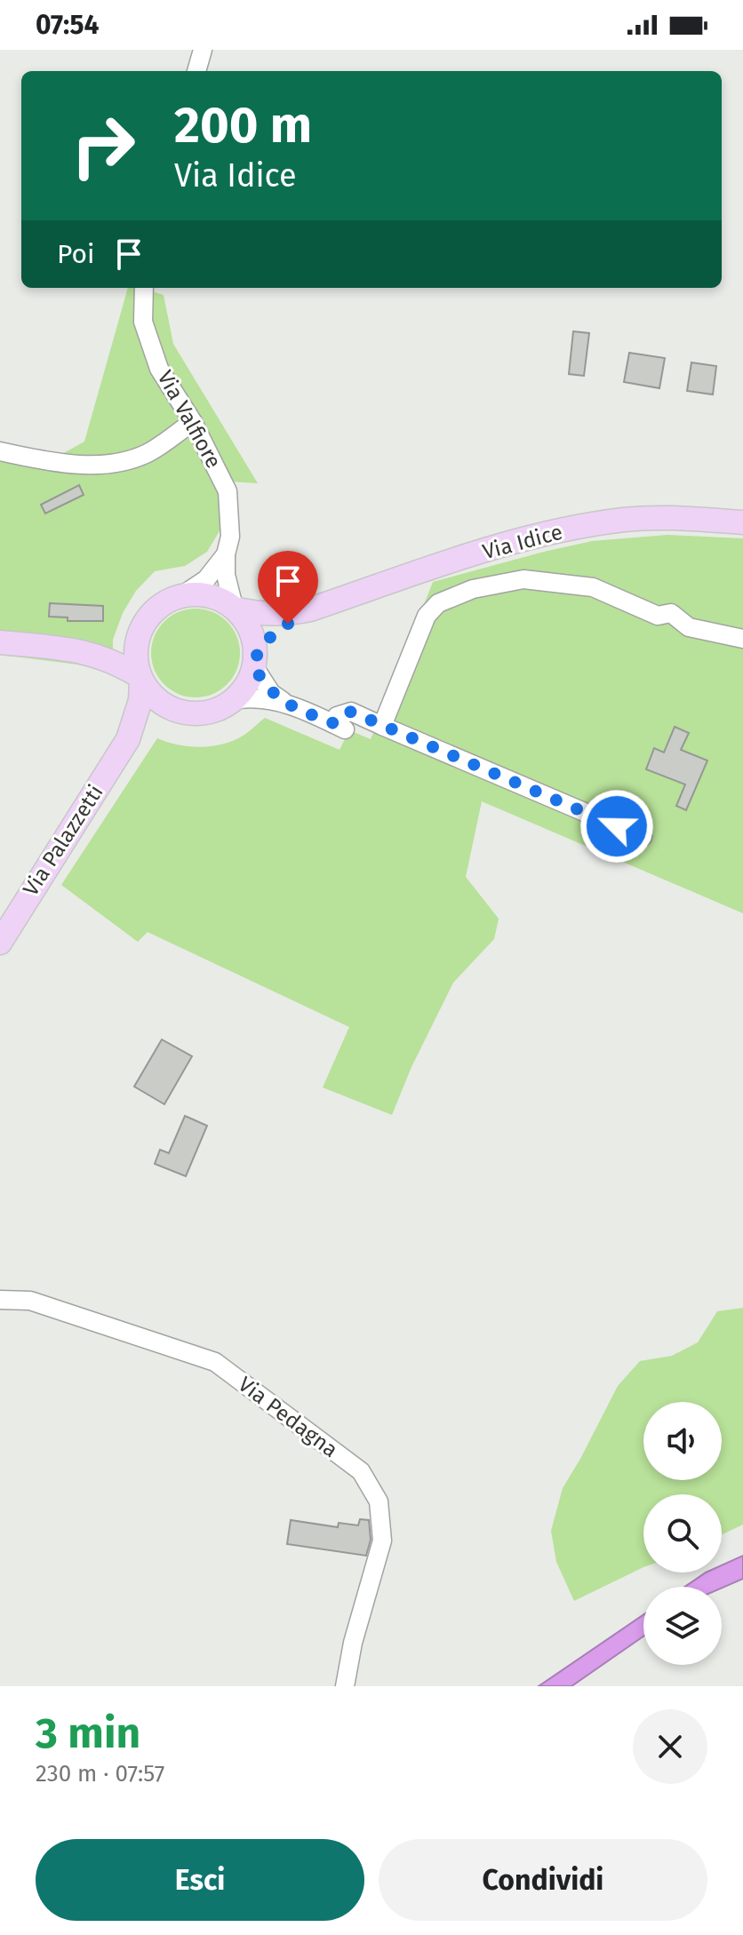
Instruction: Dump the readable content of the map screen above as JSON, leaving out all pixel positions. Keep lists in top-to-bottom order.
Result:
{
  "streets": {
    "main road": ["Via Idice", "Via Palazzetti"],
    "street": ["Via Valfiore", "Via Pedagna"]
  },
  "crossings": [
    ["Via Valfiore", "Via Idice"],
    ["Via Valfiore", "Via Palazzetti"],
    ["Via Idice", "Via Palazzetti"]
  ],
  "page": {
    "status": "07:54",
    "turn": ["200 m", "Via Idice"],
    "then": "Poi",
    "heading": ["3 min", "230 m · 07:57"],
    "buttons": ["Esci", "Condividi"]
  }
}
